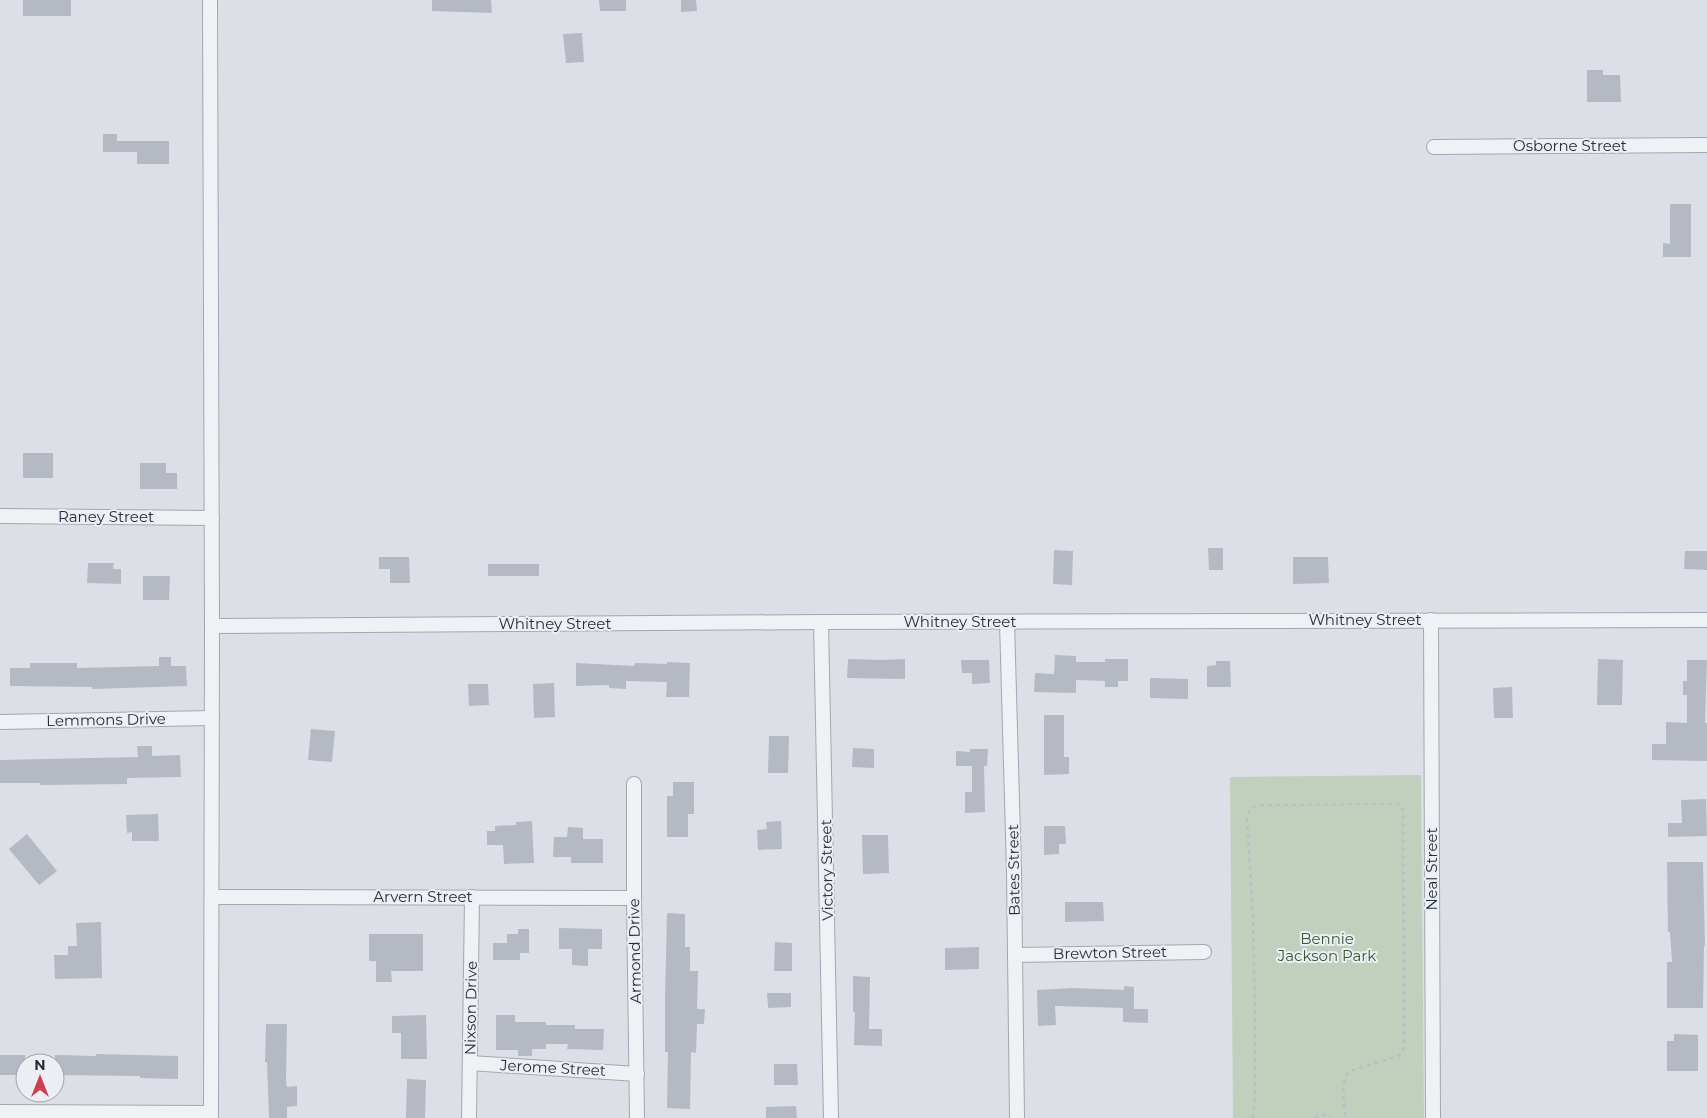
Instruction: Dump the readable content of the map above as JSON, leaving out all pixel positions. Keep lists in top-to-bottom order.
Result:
{
  "streets": {
    "street": [
      "Osborne Street",
      "Raney Street",
      "Whitney Street",
      "Lemmons Drive",
      "Neal Street",
      "Victory Street",
      "Bates Street",
      "Arvern Street",
      "Armond Drive",
      "Brewton Street",
      "Nixson Drive",
      "Jerome Street"
    ]
  },
  "crossings": [
    ["Whitney Street", "Neal Street"],
    ["Whitney Street", "Victory Street"],
    ["Whitney Street", "Bates Street"],
    ["Bates Street", "Brewton Street"],
    ["Arvern Street", "Armond Drive"],
    ["Arvern Street", "Nixson Drive"],
    ["Armond Drive", "Jerome Street"],
    ["Nixson Drive", "Jerome Street"]
  ],
  "parks": ["Bennie Jackson Park"],
  "north": "top"
}
